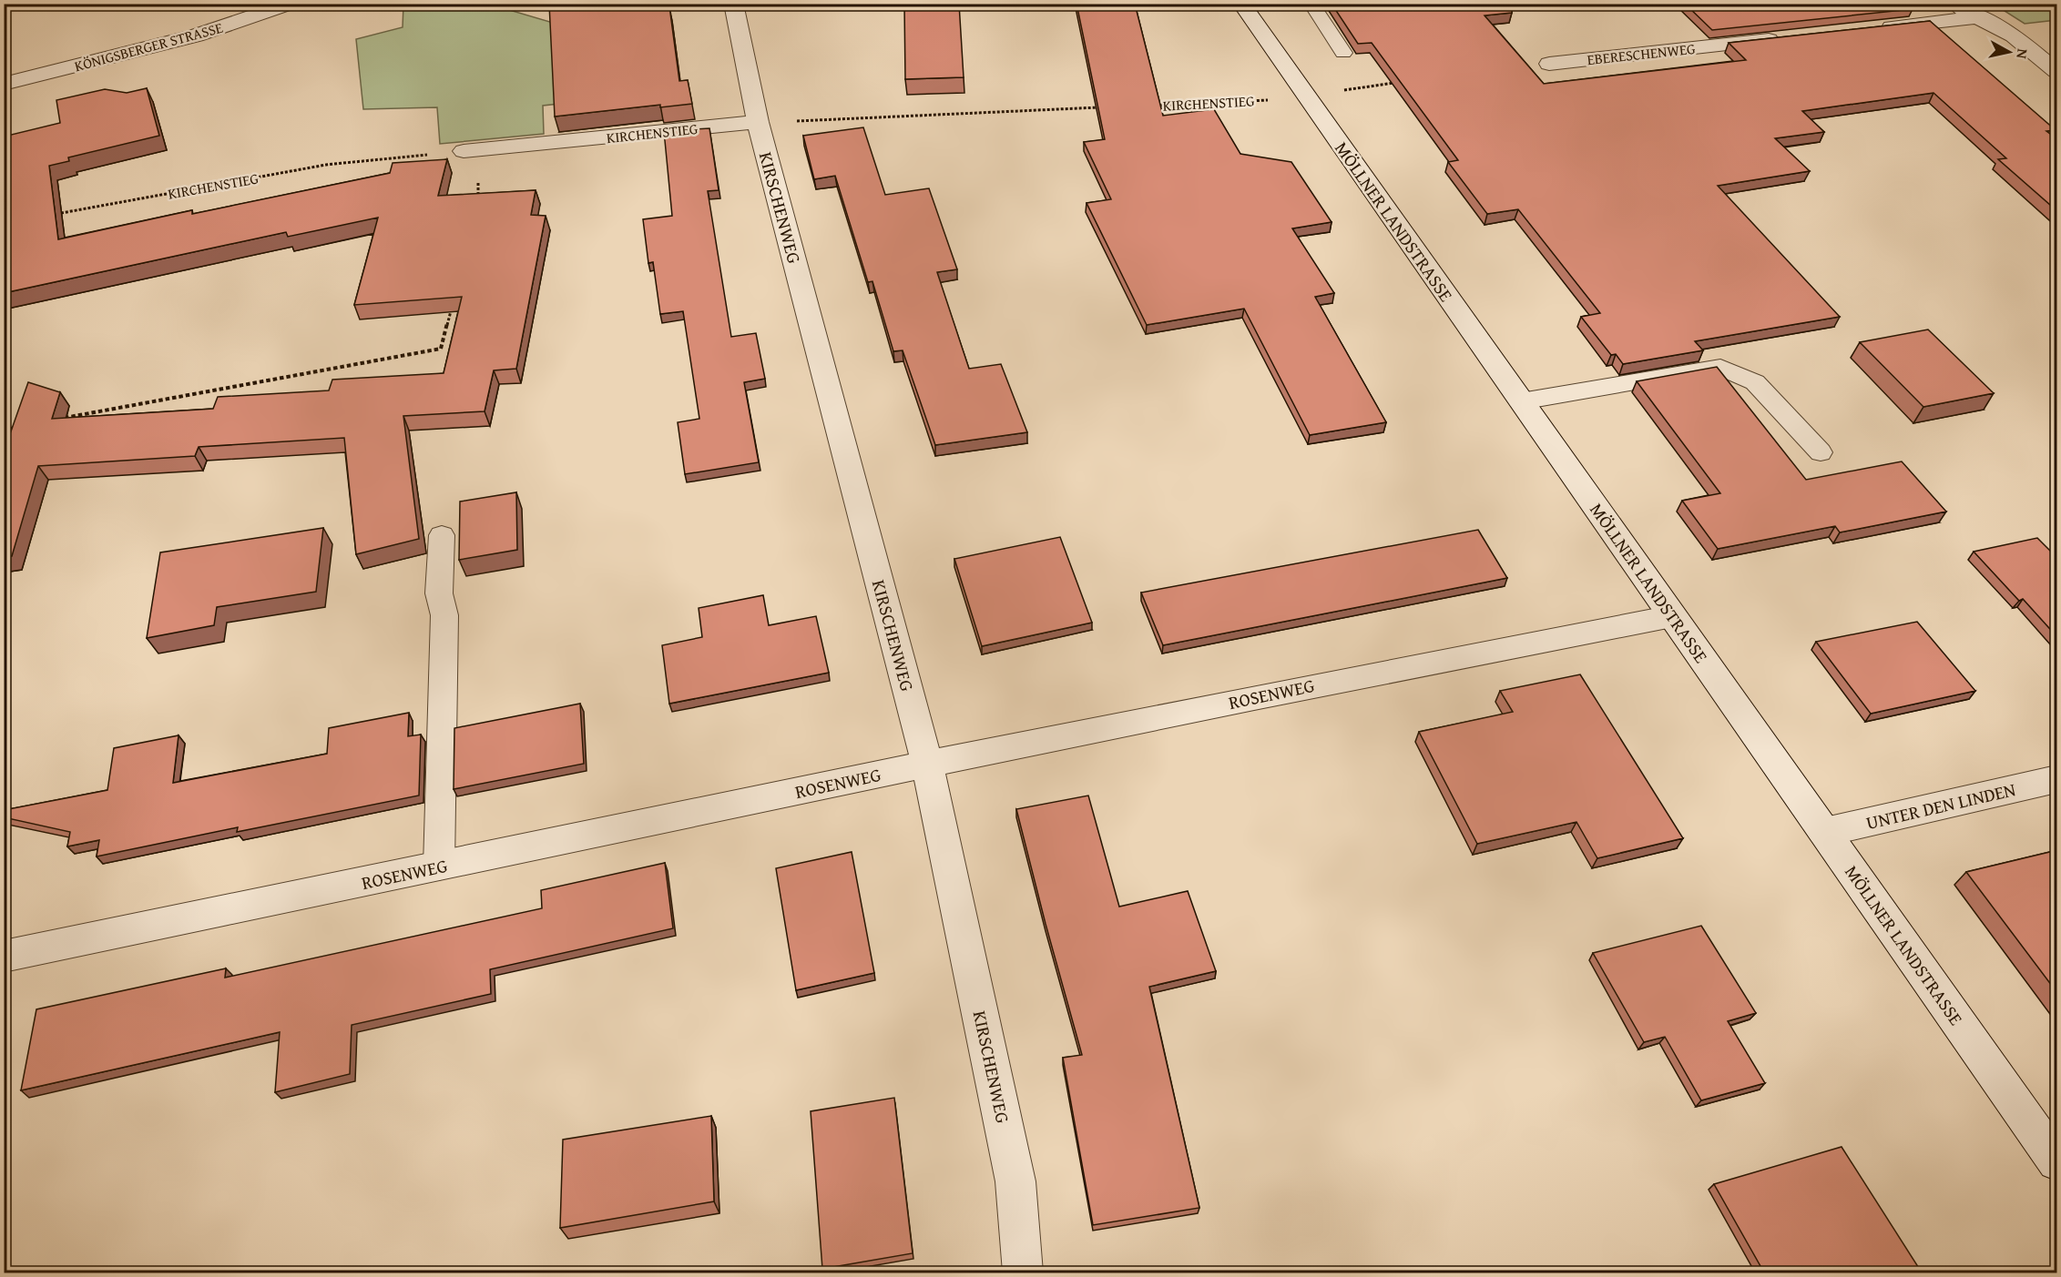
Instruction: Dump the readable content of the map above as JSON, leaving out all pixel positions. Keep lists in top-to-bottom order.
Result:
{
  "streets": {
    "street": [
      "KÖNIGSBERGER STRASSE",
      "EBERESCHENWEG",
      "KIRCHENSTIEG",
      "KIRSCHENWEG",
      "MÖLLNER LANDSTRASSE",
      "ROSENWEG",
      "UNTER DEN LINDEN"
    ]
  },
  "crossings": [
    ["KIRCHENSTIEG", "KIRSCHENWEG"],
    ["KIRCHENSTIEG", "MÖLLNER LANDSTRASSE"],
    ["KIRSCHENWEG", "ROSENWEG"],
    ["MÖLLNER LANDSTRASSE", "ROSENWEG"],
    ["MÖLLNER LANDSTRASSE", "UNTER DEN LINDEN"]
  ],
  "north": "right"
}
